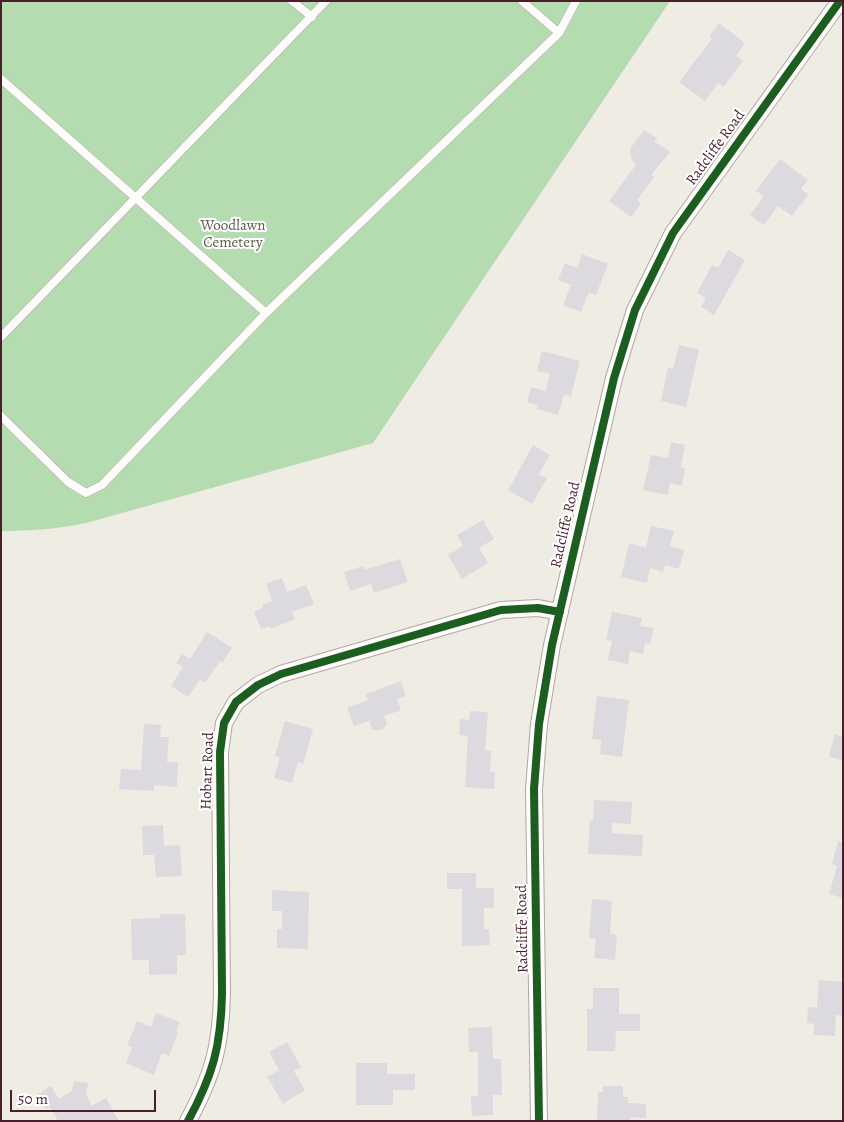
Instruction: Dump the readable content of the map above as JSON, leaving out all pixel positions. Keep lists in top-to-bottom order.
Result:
{
  "streets": {
    "street": ["Radcliffe Road", "Hobart Road"]
  },
  "crossings": [
    ["Radcliffe Road", "Hobart Road"]
  ],
  "parks": ["Woodlawn Cemetery"],
  "scale_bar": "50 m"
}
